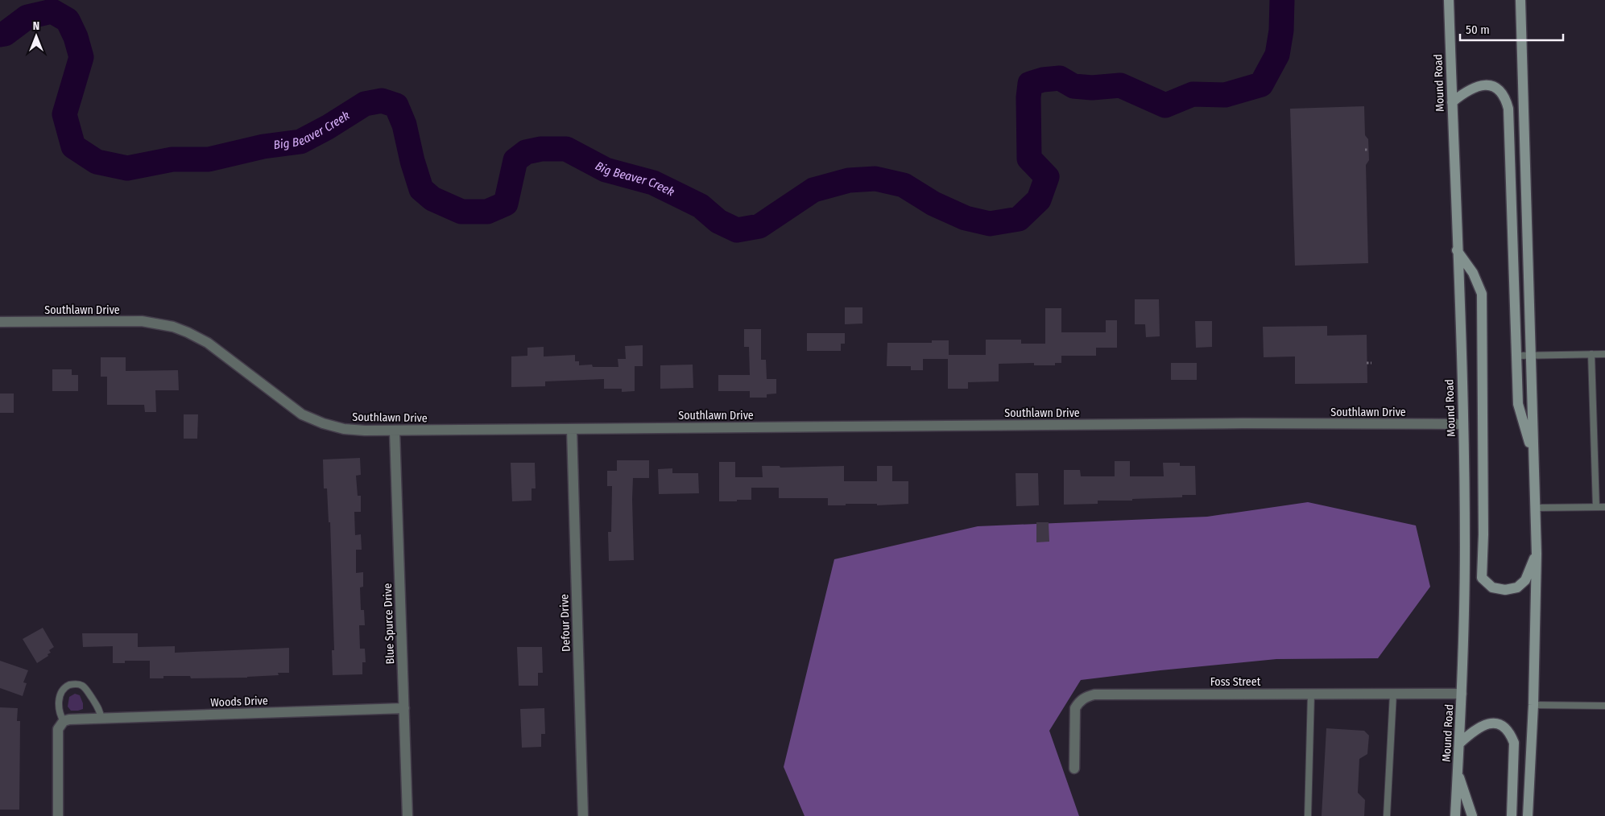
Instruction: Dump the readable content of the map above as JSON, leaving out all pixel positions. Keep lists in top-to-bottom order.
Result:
{
  "streets": {
    "main road": ["Mound Road"],
    "street": [
      "Southlawn Drive",
      "Defour Drive",
      "Blue Spurce Drive",
      "Foss Street",
      "Woods Drive"
    ]
  },
  "crossings": [
    ["Mound Road", "Southlawn Drive"],
    ["Mound Road", "Foss Street"],
    ["Southlawn Drive", "Defour Drive"],
    ["Southlawn Drive", "Blue Spurce Drive"],
    ["Blue Spurce Drive", "Woods Drive"]
  ],
  "water": ["Big Beaver Creek"],
  "scale_bar": "50 m",
  "north": "top"
}
